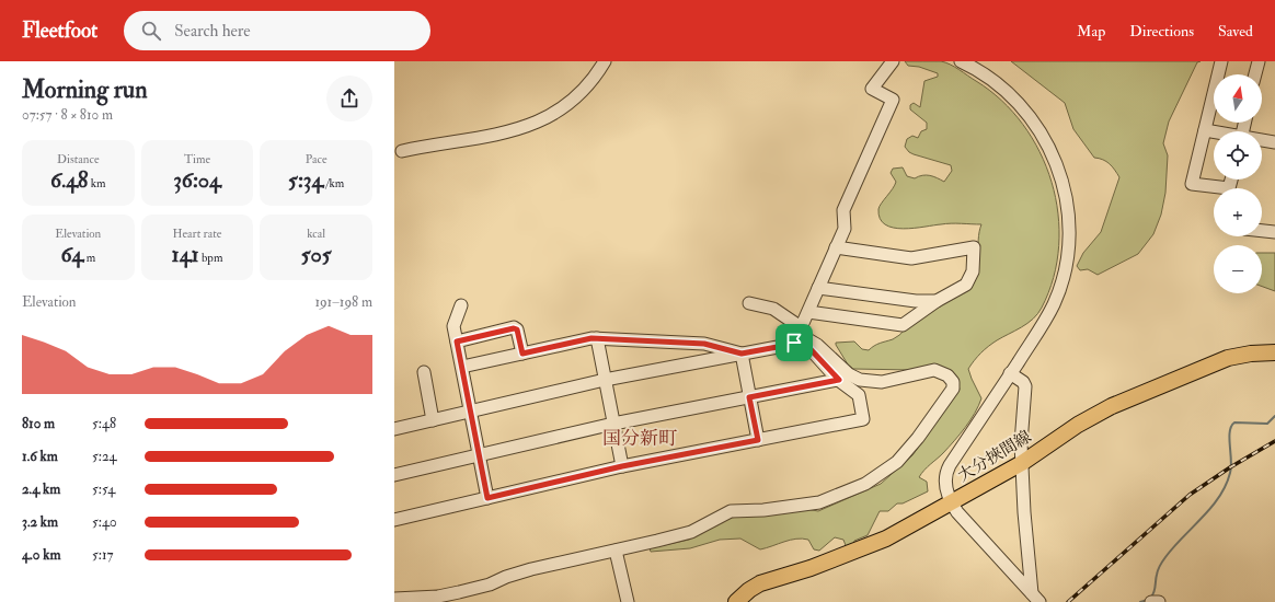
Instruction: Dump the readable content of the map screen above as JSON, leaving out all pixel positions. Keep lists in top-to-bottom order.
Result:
{
  "streets": {
    "main road": ["大分挾間線"]
  },
  "districts": ["国分新町"],
  "north": "top",
  "page": {
    "header": "Fleetfoot",
    "search": "Search here",
    "nav": ["Map", "Directions", "Saved"],
    "heading": ["Morning run", "07:57 · 8 × 810 m"],
    "map_buttons": ["+", "−"],
    "stats": [
      ["Distance", "6.48 km"],
      ["Time", "36:04"],
      ["Pace", "5:34 /km"],
      ["Elevation", "64 m"],
      ["Heart rate", "141 bpm"],
      ["kcal", "505"]
    ],
    "chart": ["Elevation", "191–198 m"],
    "list": [
      {
        "name": "810 m",
        "note": "5:48"
      },
      {
        "name": "1.6 km",
        "note": "5:24"
      },
      {
        "name": "2.4 km",
        "note": "5:54"
      },
      {
        "name": "3.2 km",
        "note": "5:40"
      },
      {
        "name": "4.0 km",
        "note": "5:17"
      }
    ]
  }
}
